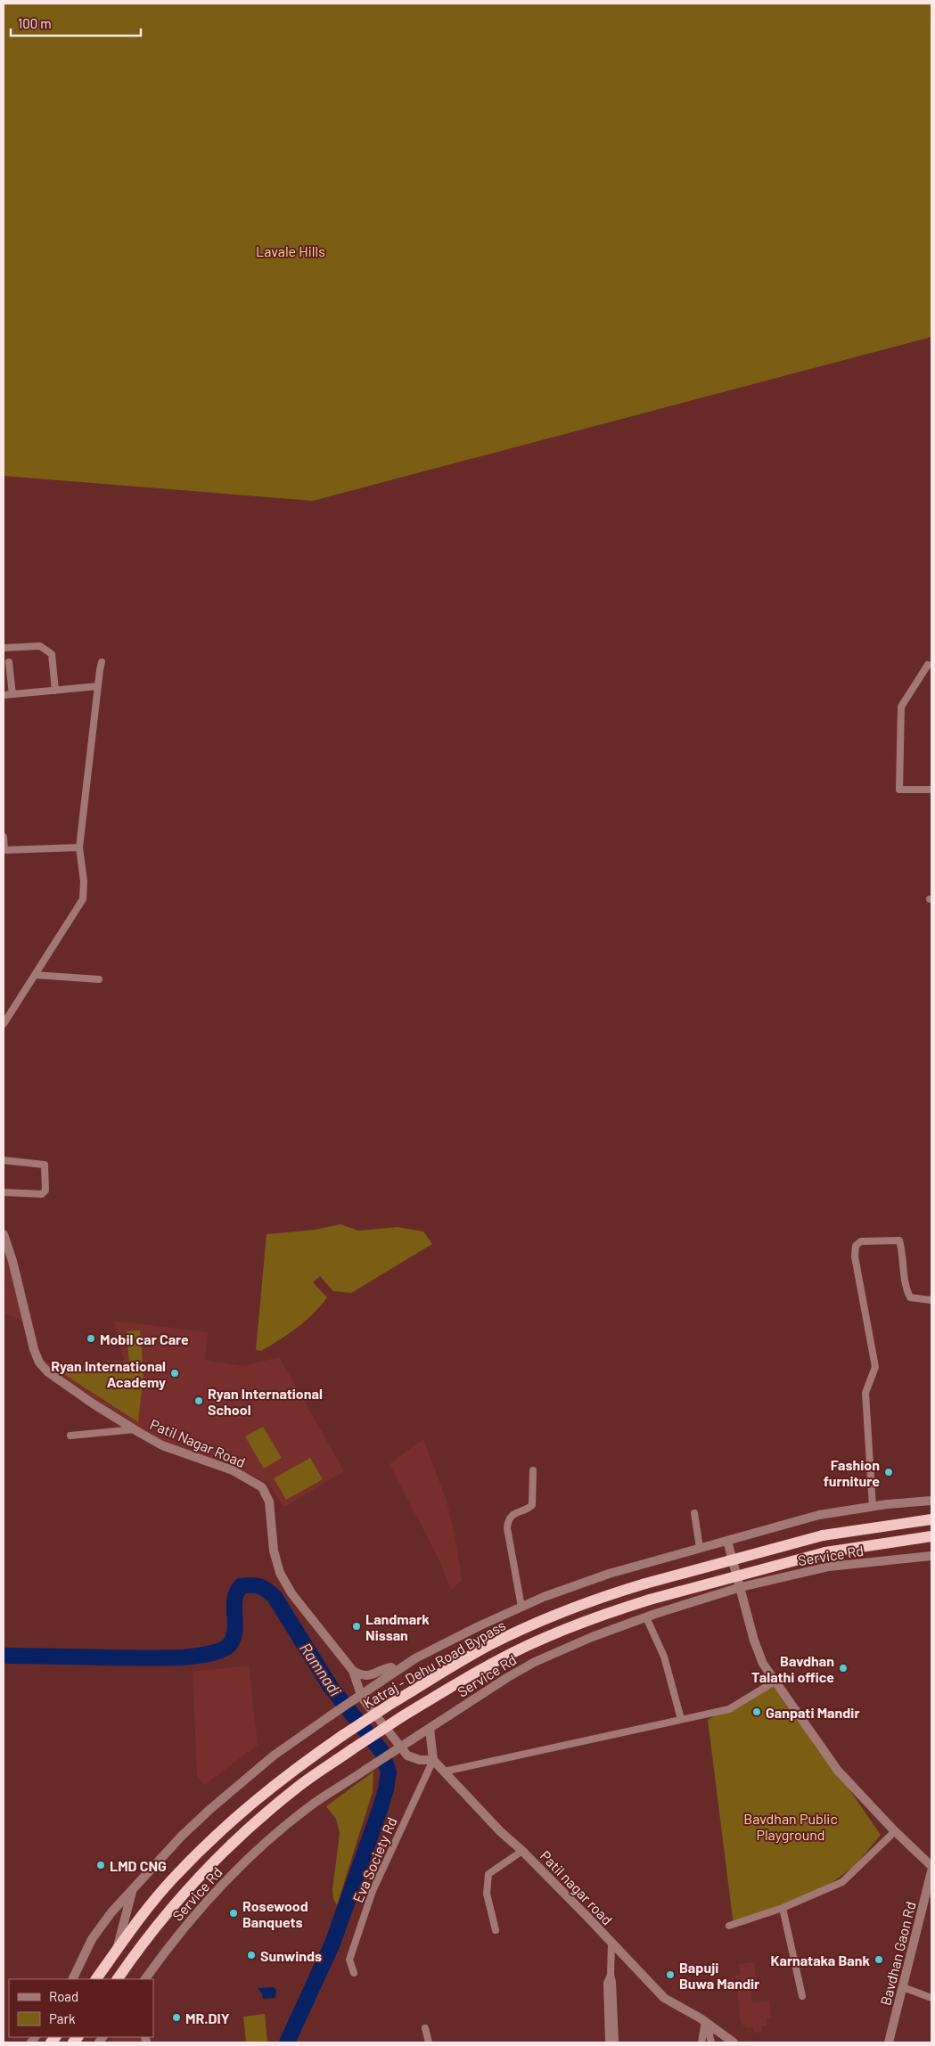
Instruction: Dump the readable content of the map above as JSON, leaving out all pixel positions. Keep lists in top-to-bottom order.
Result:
{
  "streets": {
    "highway": ["Katraj - Dehu Road Bypass"],
    "street": [
      "Patil Nagar Road",
      "Service Rd",
      "Eva Society Rd",
      "Patil nagar road",
      "Bavdhan Gaon Rd"
    ]
  },
  "crossings": [
    ["Patil Nagar Road", "Eva Society Rd"],
    ["Patil Nagar Road", "Patil nagar road"],
    ["Eva Society Rd", "Patil nagar road"]
  ],
  "water": ["Ramnadi"],
  "parks": ["Lavale Hills", "Bavdhan Public Playground"],
  "places": [
    "Mobil car Care",
    "Ryan International Academy",
    "Ryan International School",
    "Fashion furniture",
    "Landmark Nissan",
    "Bavdhan Talathi office",
    "Ganpati Mandir",
    "LMD CNG",
    "Rosewood Banquets",
    "Sunwinds",
    "Karnataka Bank",
    "Bapuji Buwa Mandir",
    "MR.DIY"
  ],
  "legend": ["Road", "Park"],
  "scale_bar": "100 m"
}
